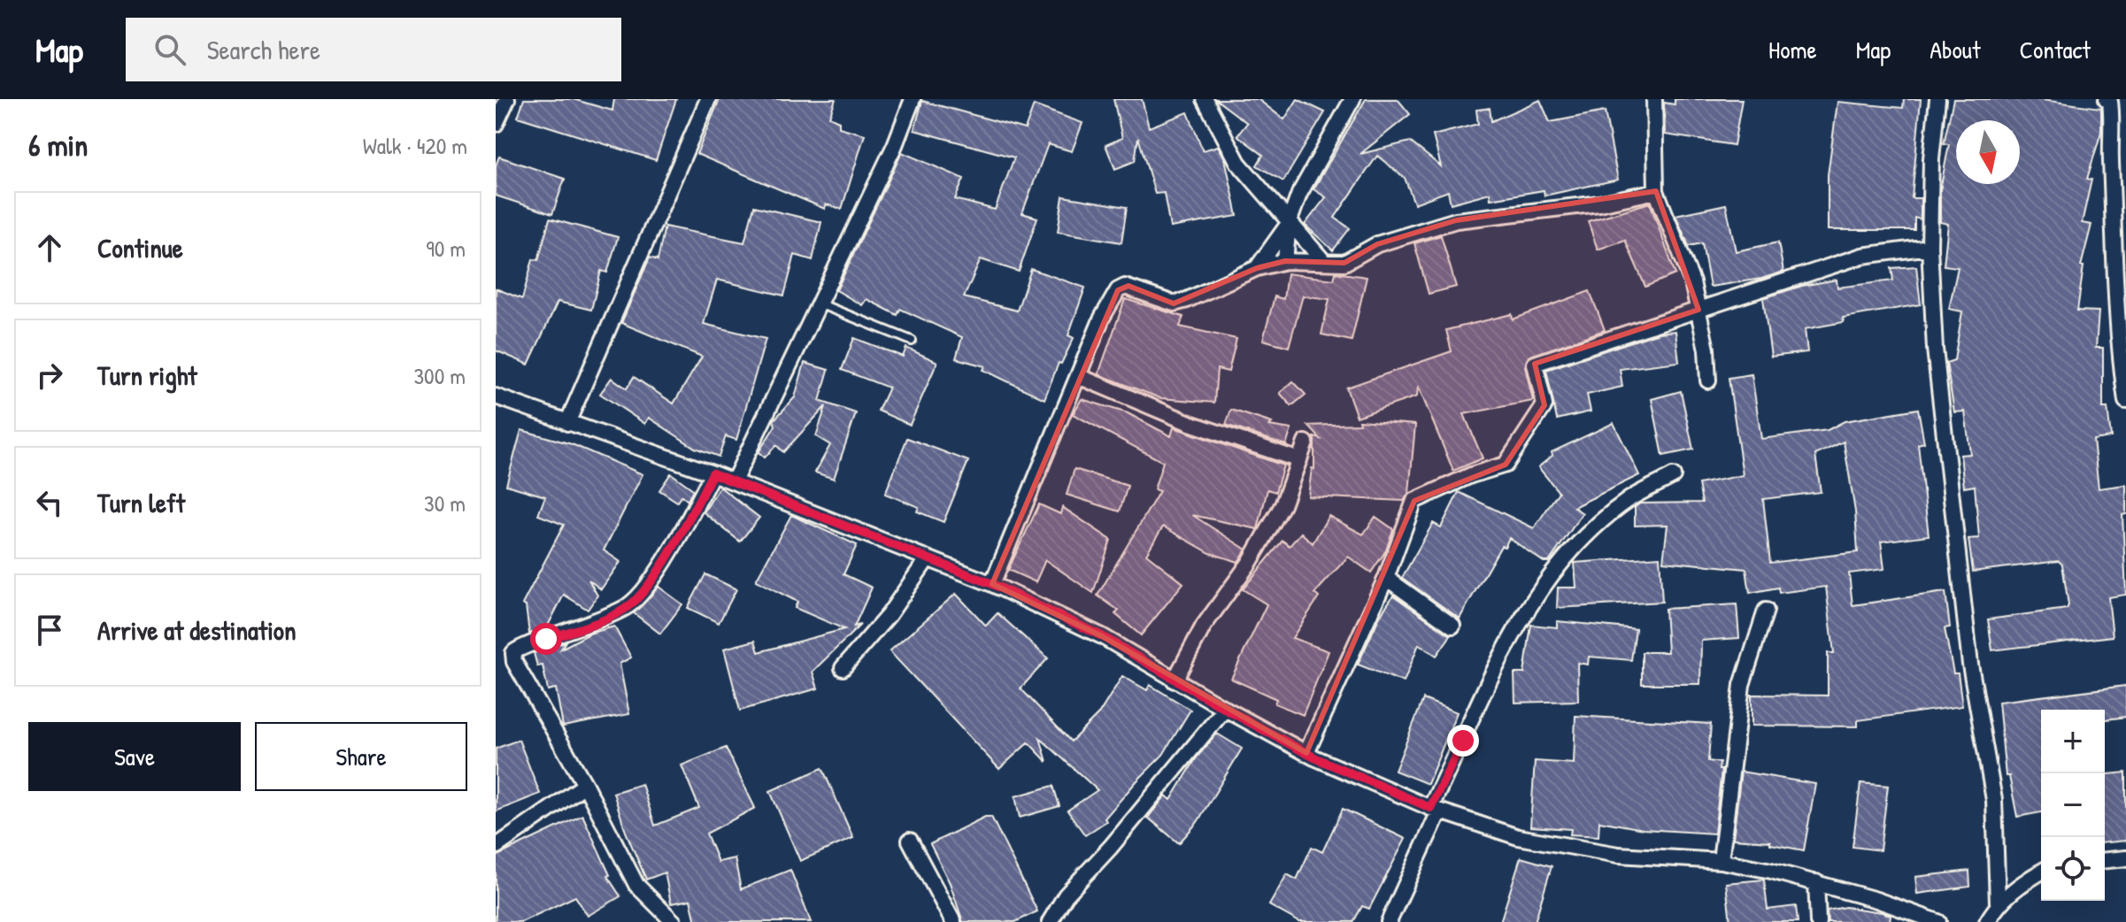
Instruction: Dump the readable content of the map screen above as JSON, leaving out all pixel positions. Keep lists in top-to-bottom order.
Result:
{
  "north": "bottom",
  "page": {
    "header": "Map",
    "search": "Search here",
    "nav": [
      "Home",
      "Map",
      "About",
      "Contact"
    ],
    "heading": ["6 min", "Walk · 420 m"],
    "list": [
      ["Continue", "90 m"],
      ["Turn right", "300 m"],
      ["Turn left", "30 m"],
      "Arrive at destination"
    ],
    "buttons": ["Save", "Share"],
    "map_buttons": ["+", "−"]
  }
}
